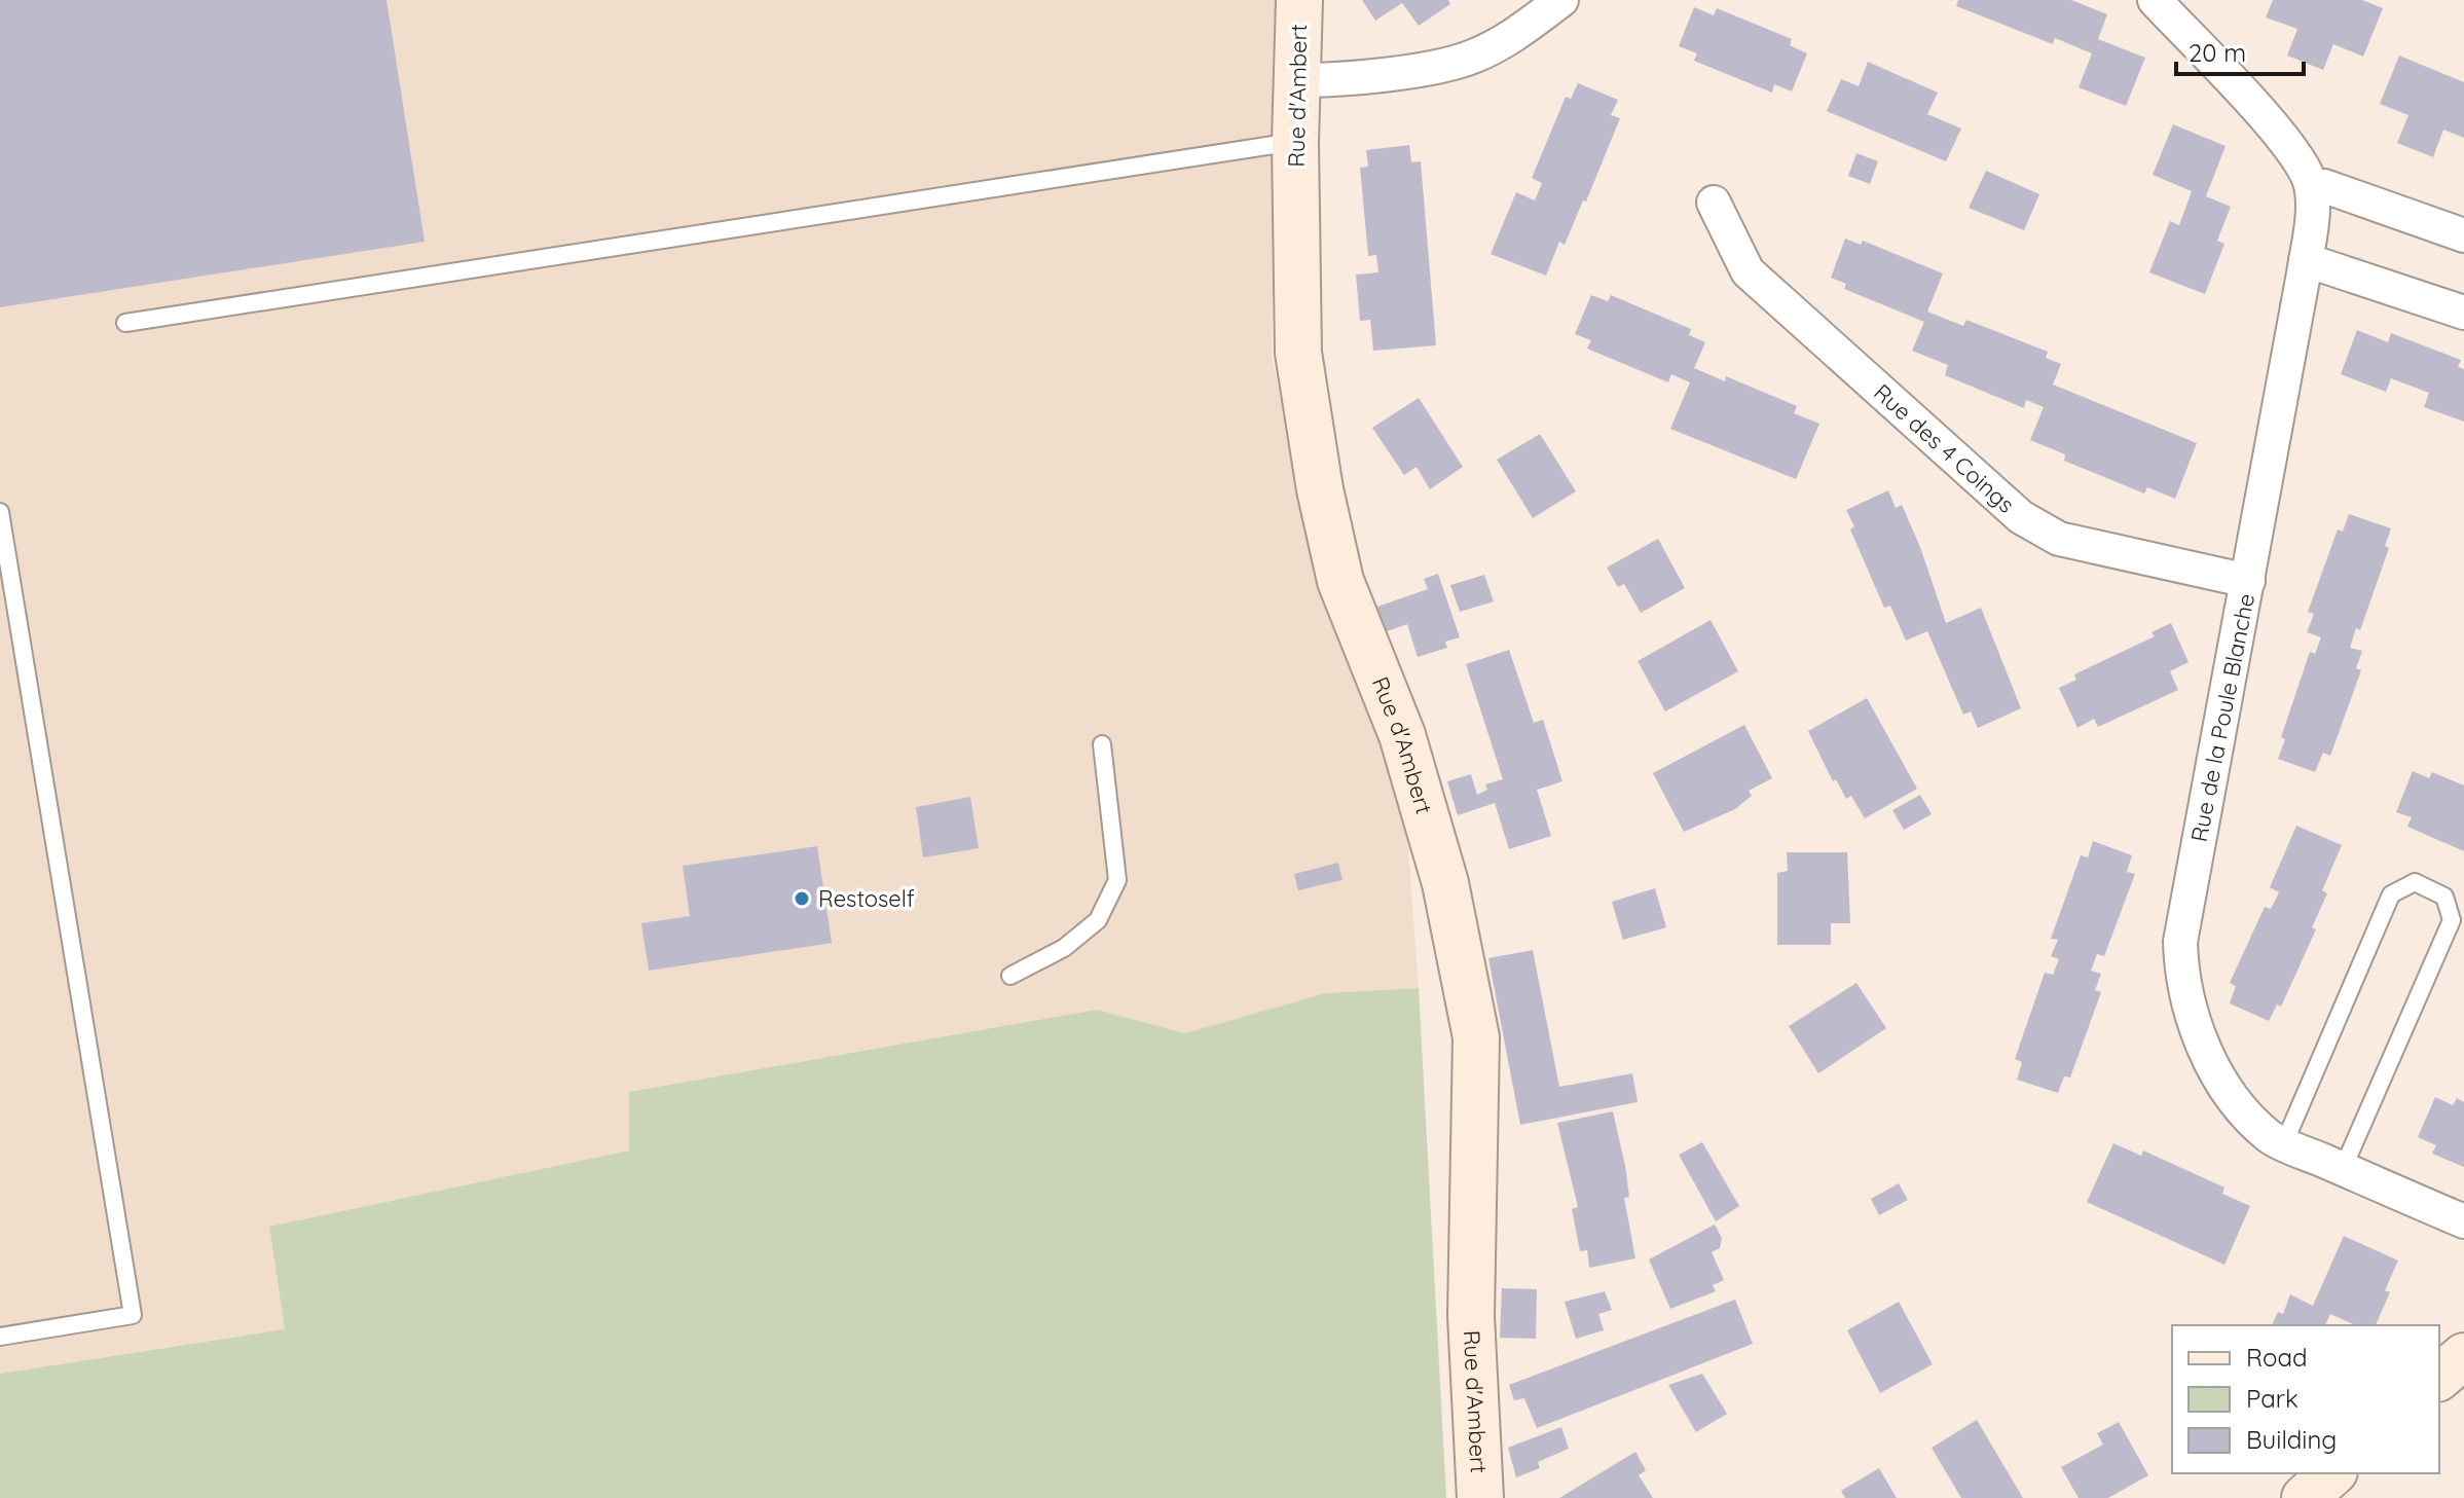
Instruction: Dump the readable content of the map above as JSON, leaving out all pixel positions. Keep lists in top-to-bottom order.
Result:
{
  "streets": {
    "street": ["Rue d'Ambert", "Rue des 4 Coings", "Rue de la Poule Blanche"]
  },
  "crossings": [
    ["Rue des 4 Coings", "Rue de la Poule Blanche"]
  ],
  "places": ["Restoself"],
  "legend": ["Road", "Park", "Building"],
  "scale_bar": "20 m"
}
